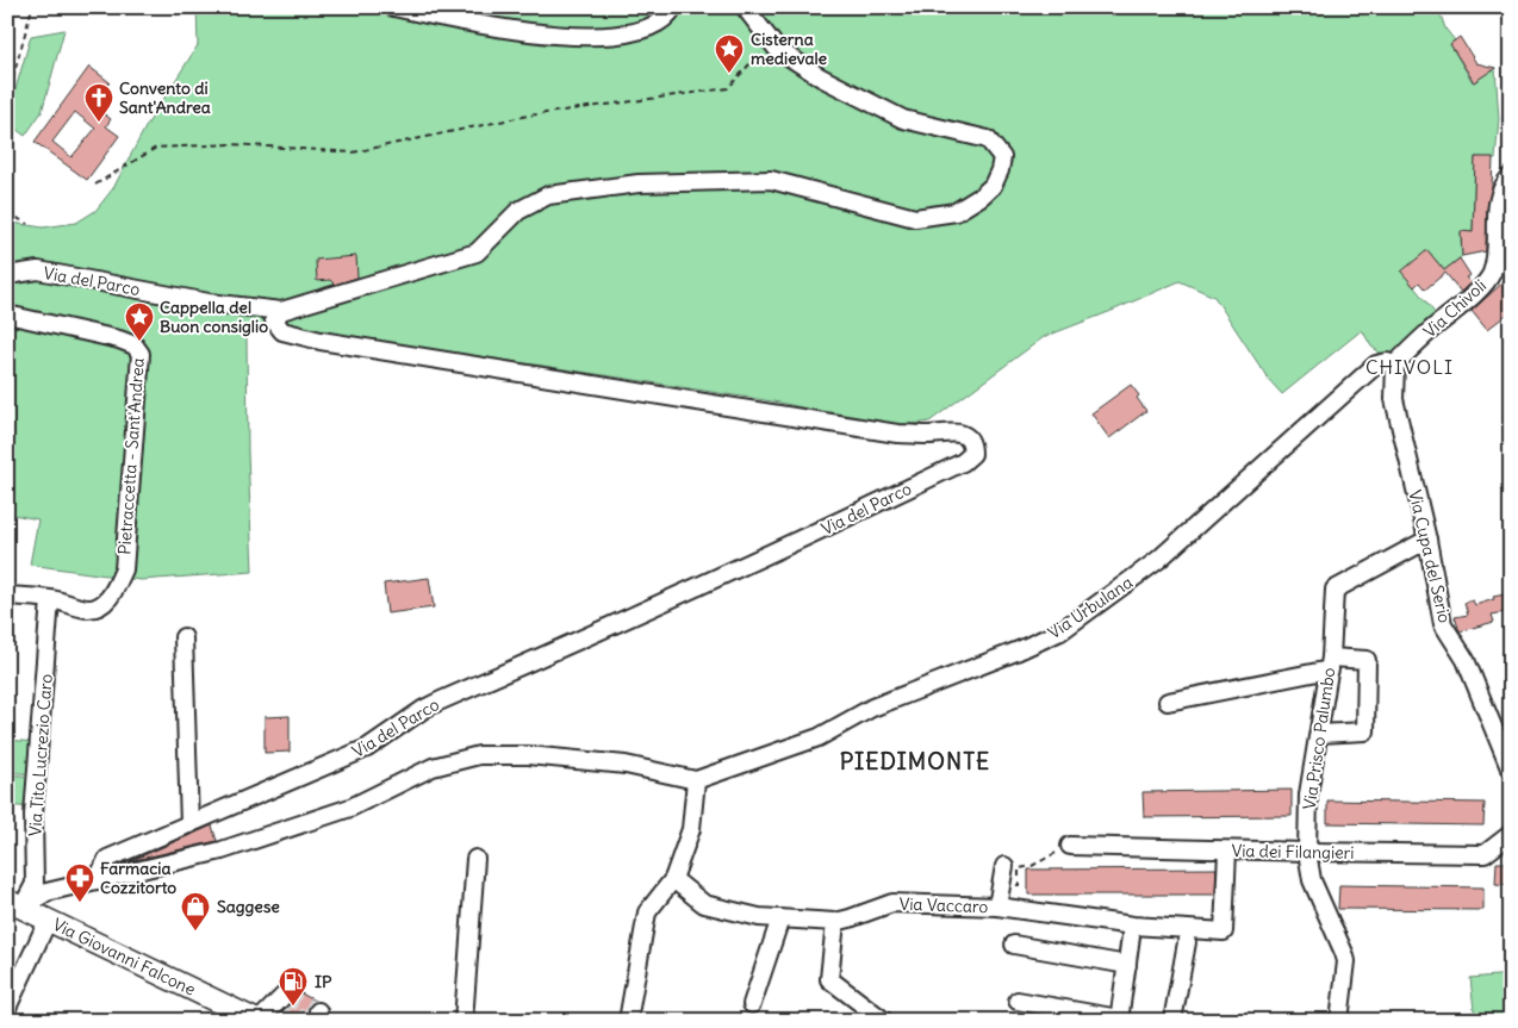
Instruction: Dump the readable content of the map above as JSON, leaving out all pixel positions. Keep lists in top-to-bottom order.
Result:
{
  "streets": {
    "main road": ["Via Giovanni Falcone"],
    "street": [
      "Via del Parco",
      "Via Chivoli",
      "Pietraccetta - Sant'Andrea",
      "Via Cupa del Serio",
      "Via Urbulana",
      "Via Prisco Palumbo",
      "Via Tito Lucrezio Caro",
      "Via dei Filangieri",
      "Via Vaccaro"
    ]
  },
  "crossings": [
    ["Via Chivoli", "Via Cupa del Serio"],
    ["Via Chivoli", "Via Urbulana"],
    ["Pietraccetta - Sant'Andrea", "Via Tito Lucrezio Caro"],
    ["Via Cupa del Serio", "Via Urbulana"],
    ["Via Cupa del Serio", "Via Prisco Palumbo"],
    ["Via Prisco Palumbo", "Via dei Filangieri"],
    ["Via Tito Lucrezio Caro", "Via Giovanni Falcone"],
    ["Via dei Filangieri", "Via Vaccaro"]
  ],
  "districts": ["CHIVOLI", "PIEDIMONTE"],
  "places": {
    "place": ["Cisterna medievale", "Cappella del Buon consiglio"],
    "church": ["Convento di Sant'Andrea"],
    "pharmacy": ["Farmacia Cozzitorto"],
    "shop": ["Saggese"],
    "fuel station": ["IP"]
  }
}
